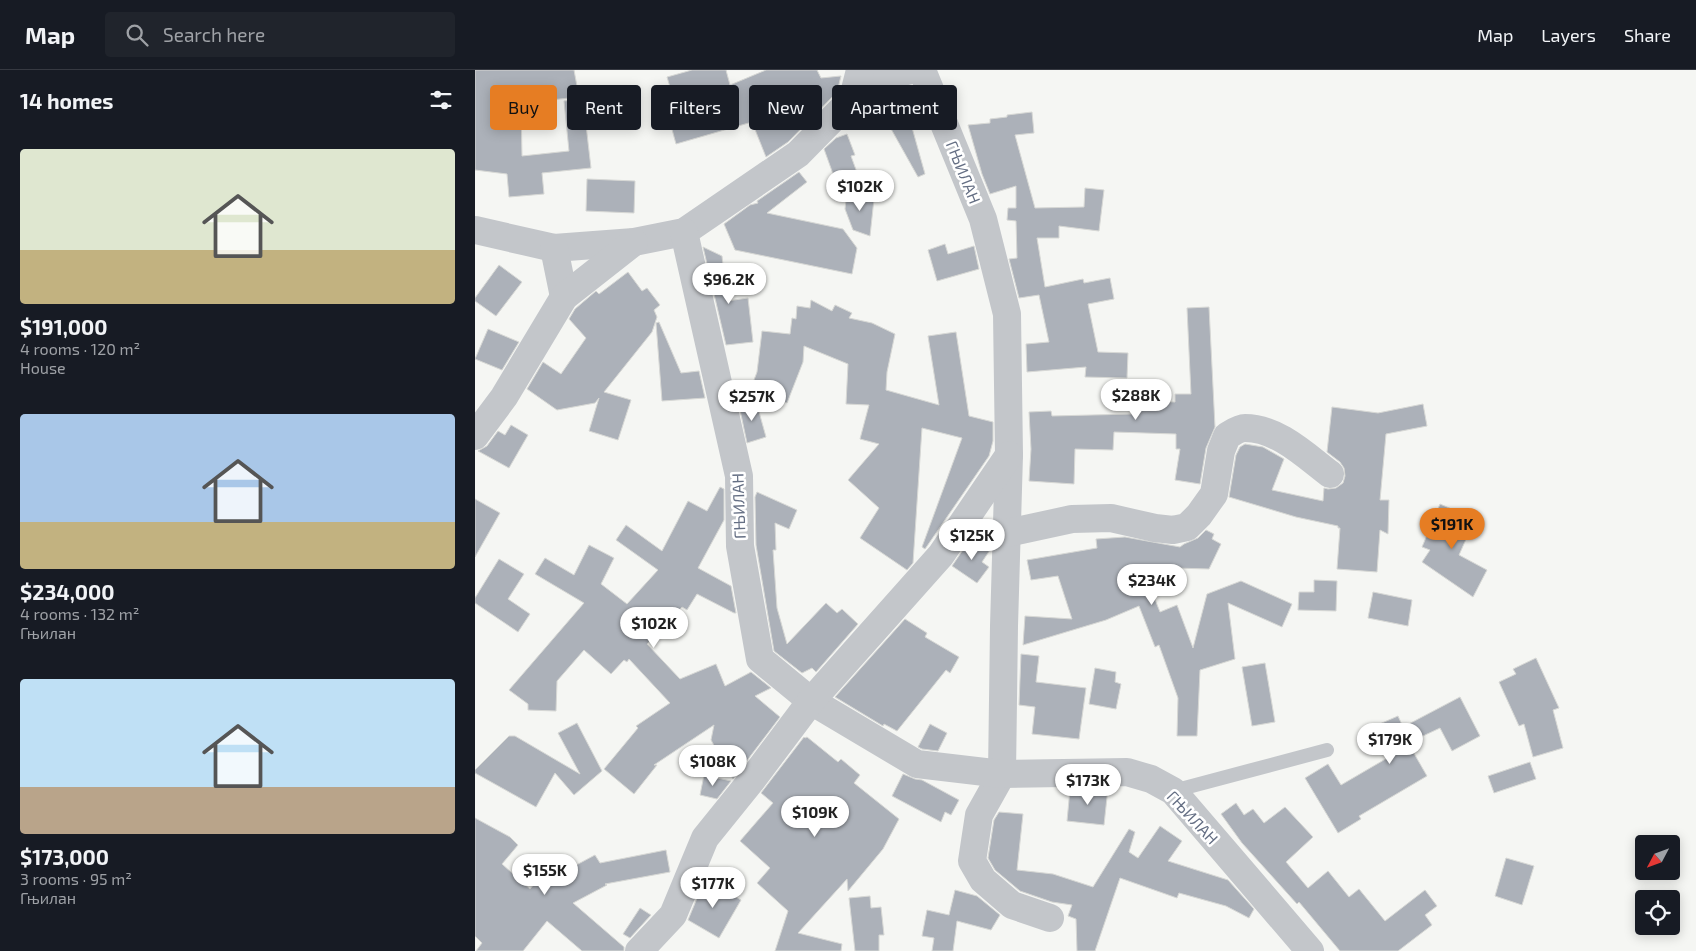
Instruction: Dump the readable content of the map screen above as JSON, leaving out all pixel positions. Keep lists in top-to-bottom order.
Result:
{
  "streets": {
    "street": ["ГЊИЛАН"]
  },
  "north": "bottom left",
  "page": {
    "header": "Map",
    "search": "Search here",
    "nav": ["Map", "Layers", "Share"],
    "heading": "14 homes",
    "chip": [
      "Buy",
      "Rent",
      "Filters",
      "New",
      "Apartment"
    ],
    "list": [
      {
        "name": "$191,000",
        "note": "4 rooms · 120 m² · House"
      },
      {
        "name": "$234,000",
        "note": "4 rooms · 132 m² · Гњилан"
      },
      {
        "name": "$173,000",
        "note": "3 rooms · 95 m² · Гњилан"
      }
    ],
    "price": [
      "$102K",
      "$96.2K",
      "$288K",
      "$257K",
      "$191K",
      "$125K",
      "$234K",
      "$102K",
      "$179K",
      "$108K",
      "$173K",
      "$109K",
      "$155K",
      "$177K"
    ]
  }
}
